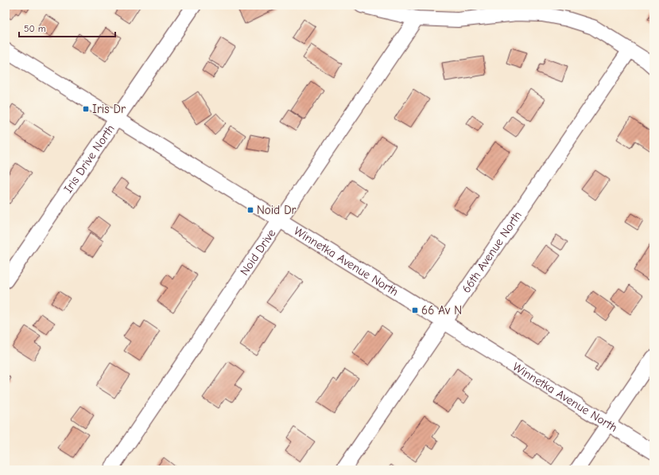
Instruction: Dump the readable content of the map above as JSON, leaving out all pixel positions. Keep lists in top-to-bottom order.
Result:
{
  "streets": {
    "street": [
      "Iris Drive North",
      "Noid Drive",
      "66th Avenue North",
      "Winnetka Avenue North"
    ]
  },
  "crossings": [
    ["Iris Drive North", "Winnetka Avenue North"],
    ["Noid Drive", "Winnetka Avenue North"],
    ["66th Avenue North", "Winnetka Avenue North"]
  ],
  "places": {
    "transit": ["Iris Dr", "Noid Dr", "66 Av N"]
  },
  "scale_bar": "50 m"
}
